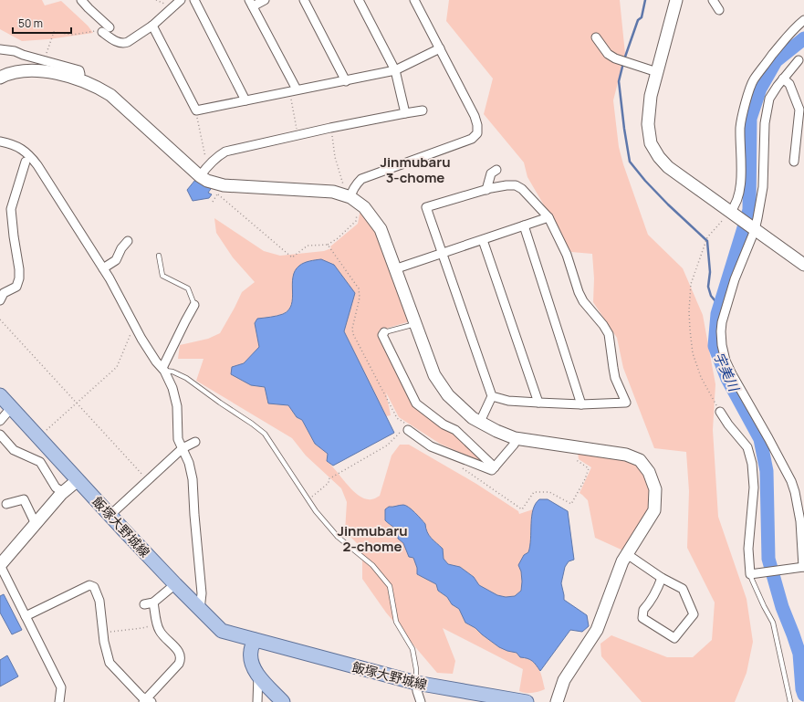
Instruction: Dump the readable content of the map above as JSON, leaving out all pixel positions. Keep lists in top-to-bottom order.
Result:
{
  "streets": {
    "main road": ["飯塚大野城線"]
  },
  "districts": ["Jinmubaru 3-chome", "Jinmubaru 2-chome"],
  "water": ["宇美川"],
  "scale_bar": "50 m"
}
